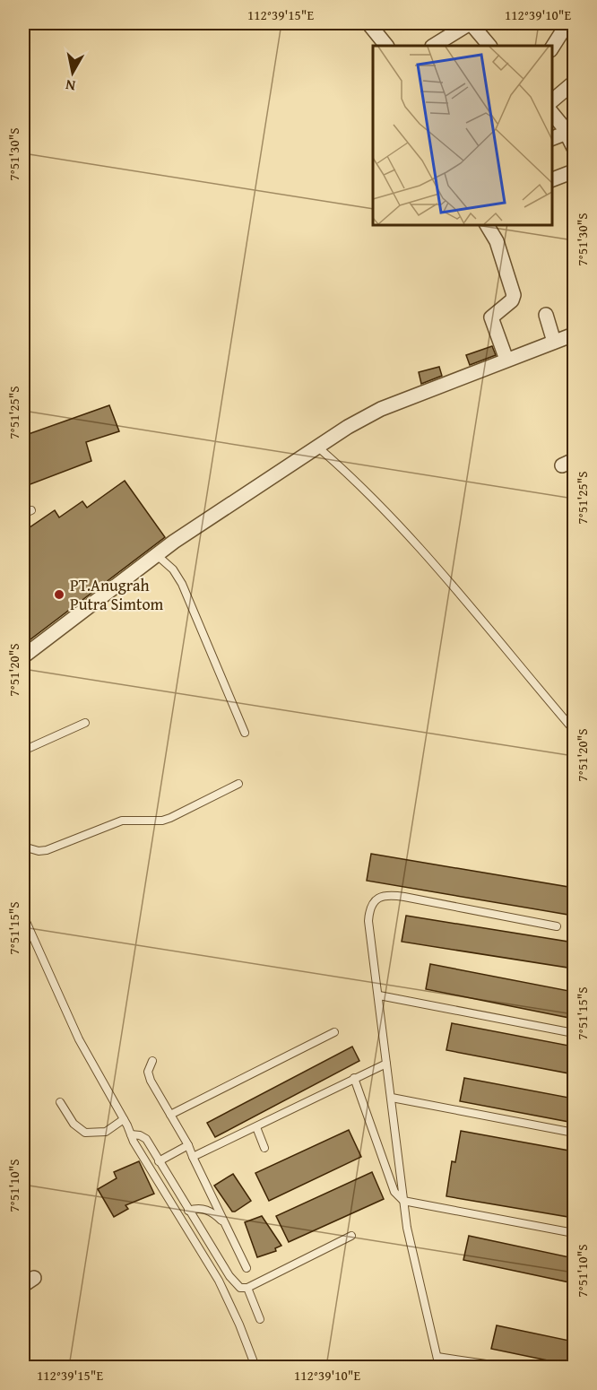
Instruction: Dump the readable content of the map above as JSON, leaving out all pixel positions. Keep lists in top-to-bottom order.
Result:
{
  "places": ["PT.Anugrah Putra Simtom"],
  "north": "bottom",
  "coordinates": [
    "112°39'15\"E",
    "112°39'10\"E",
    "7°51'30\"S",
    "7°51'25\"S",
    "7°51'20\"S",
    "7°51'15\"S",
    "7°51'10\"S"
  ]
}
